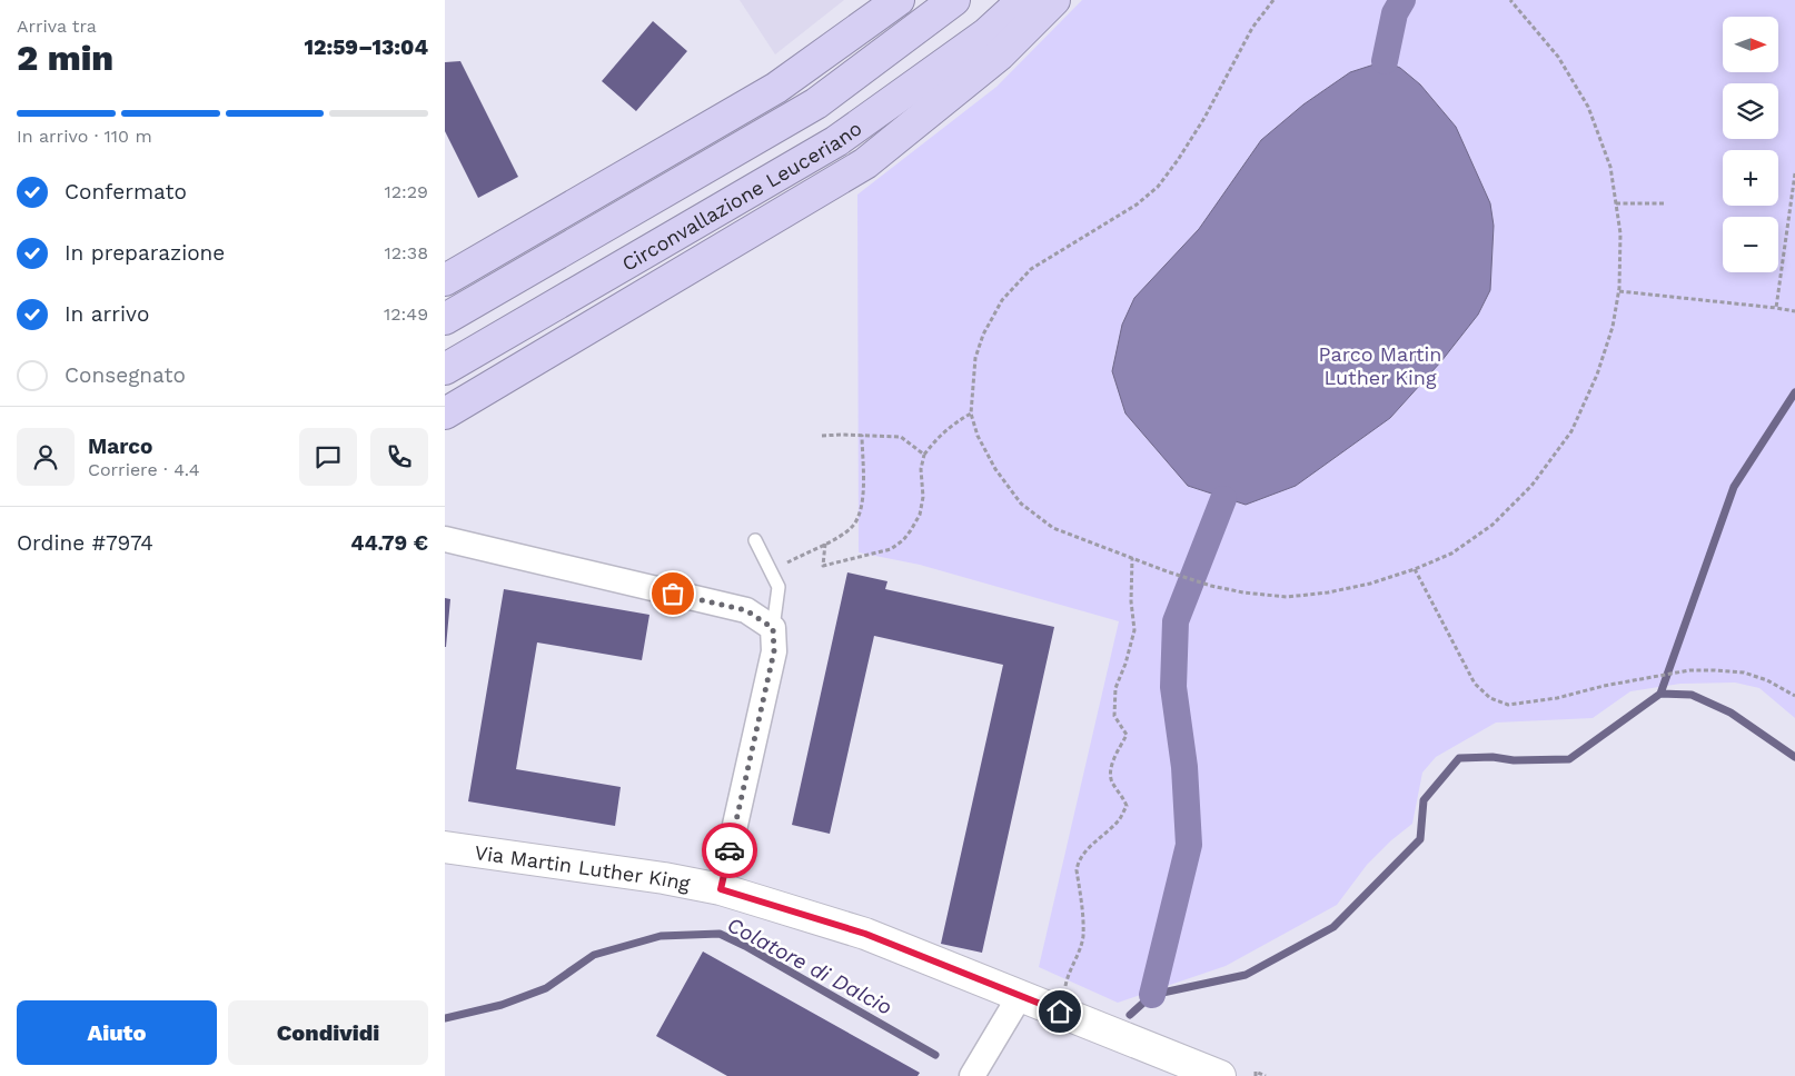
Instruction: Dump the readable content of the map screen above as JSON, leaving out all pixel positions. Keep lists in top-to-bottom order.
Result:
{
  "streets": {
    "highway": ["Circonvallazione Leuceriano"],
    "street": ["Via Martin Luther King"]
  },
  "water": ["Colatore di Dalcio"],
  "parks": ["Parco Martin Luther King"],
  "north": "right",
  "page": {
    "heading": ["2 min", "Arriva tra", "12:59–13:04"],
    "panel": [
      "Marco",
      "Corriere · 4.4",
      "Ordine #7974",
      "44.79 €"
    ],
    "map_buttons": ["+", "−"],
    "bar": "In arrivo · 110 m",
    "list": [
      ["Confermato", "12:29"],
      ["In preparazione", "12:38"],
      ["In arrivo", "12:49"],
      "Consegnato"
    ],
    "buttons": ["Aiuto", "Condividi"]
  }
}
